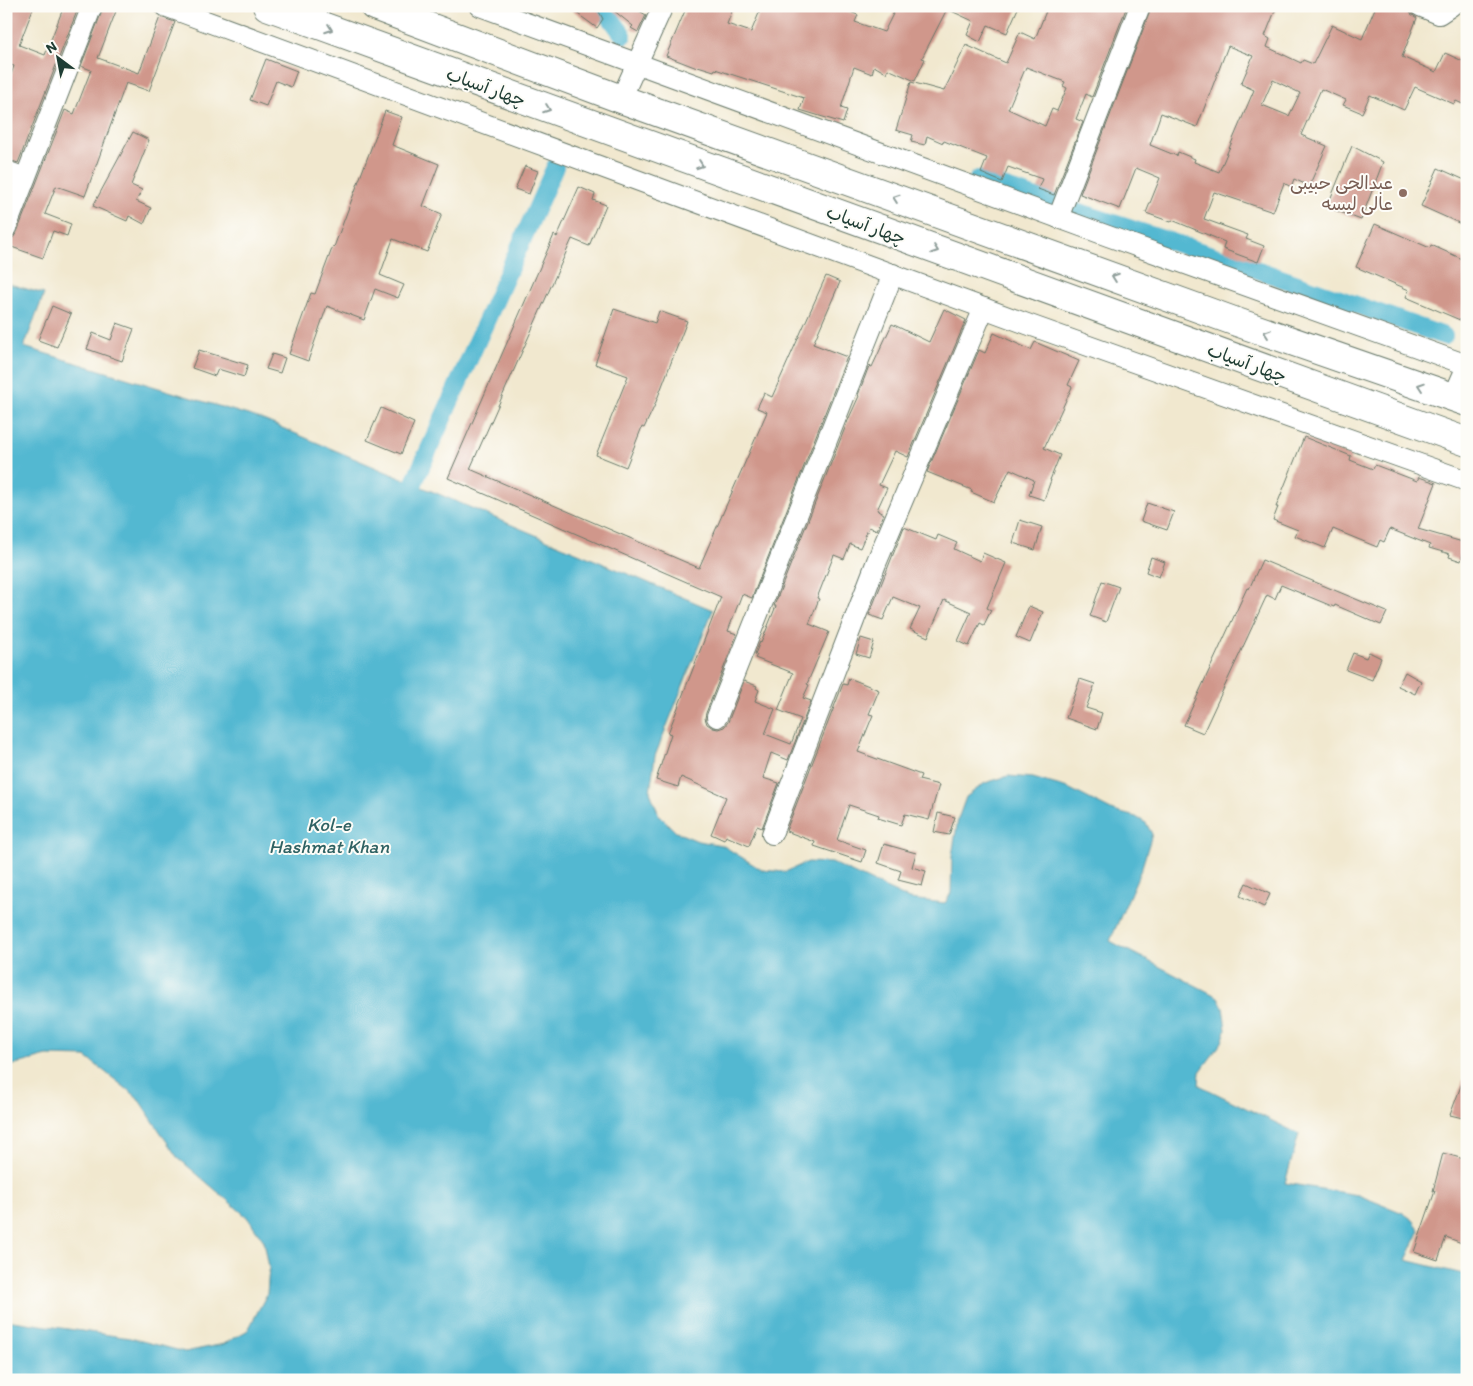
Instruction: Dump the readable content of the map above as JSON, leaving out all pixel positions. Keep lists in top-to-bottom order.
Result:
{
  "streets": {
    "highway": ["چهار آسیاب"]
  },
  "water": ["Kol-e Hashmat Khan"],
  "places": ["عبدالحی حبیبی عالی لیسه"],
  "north": "top left"
}
